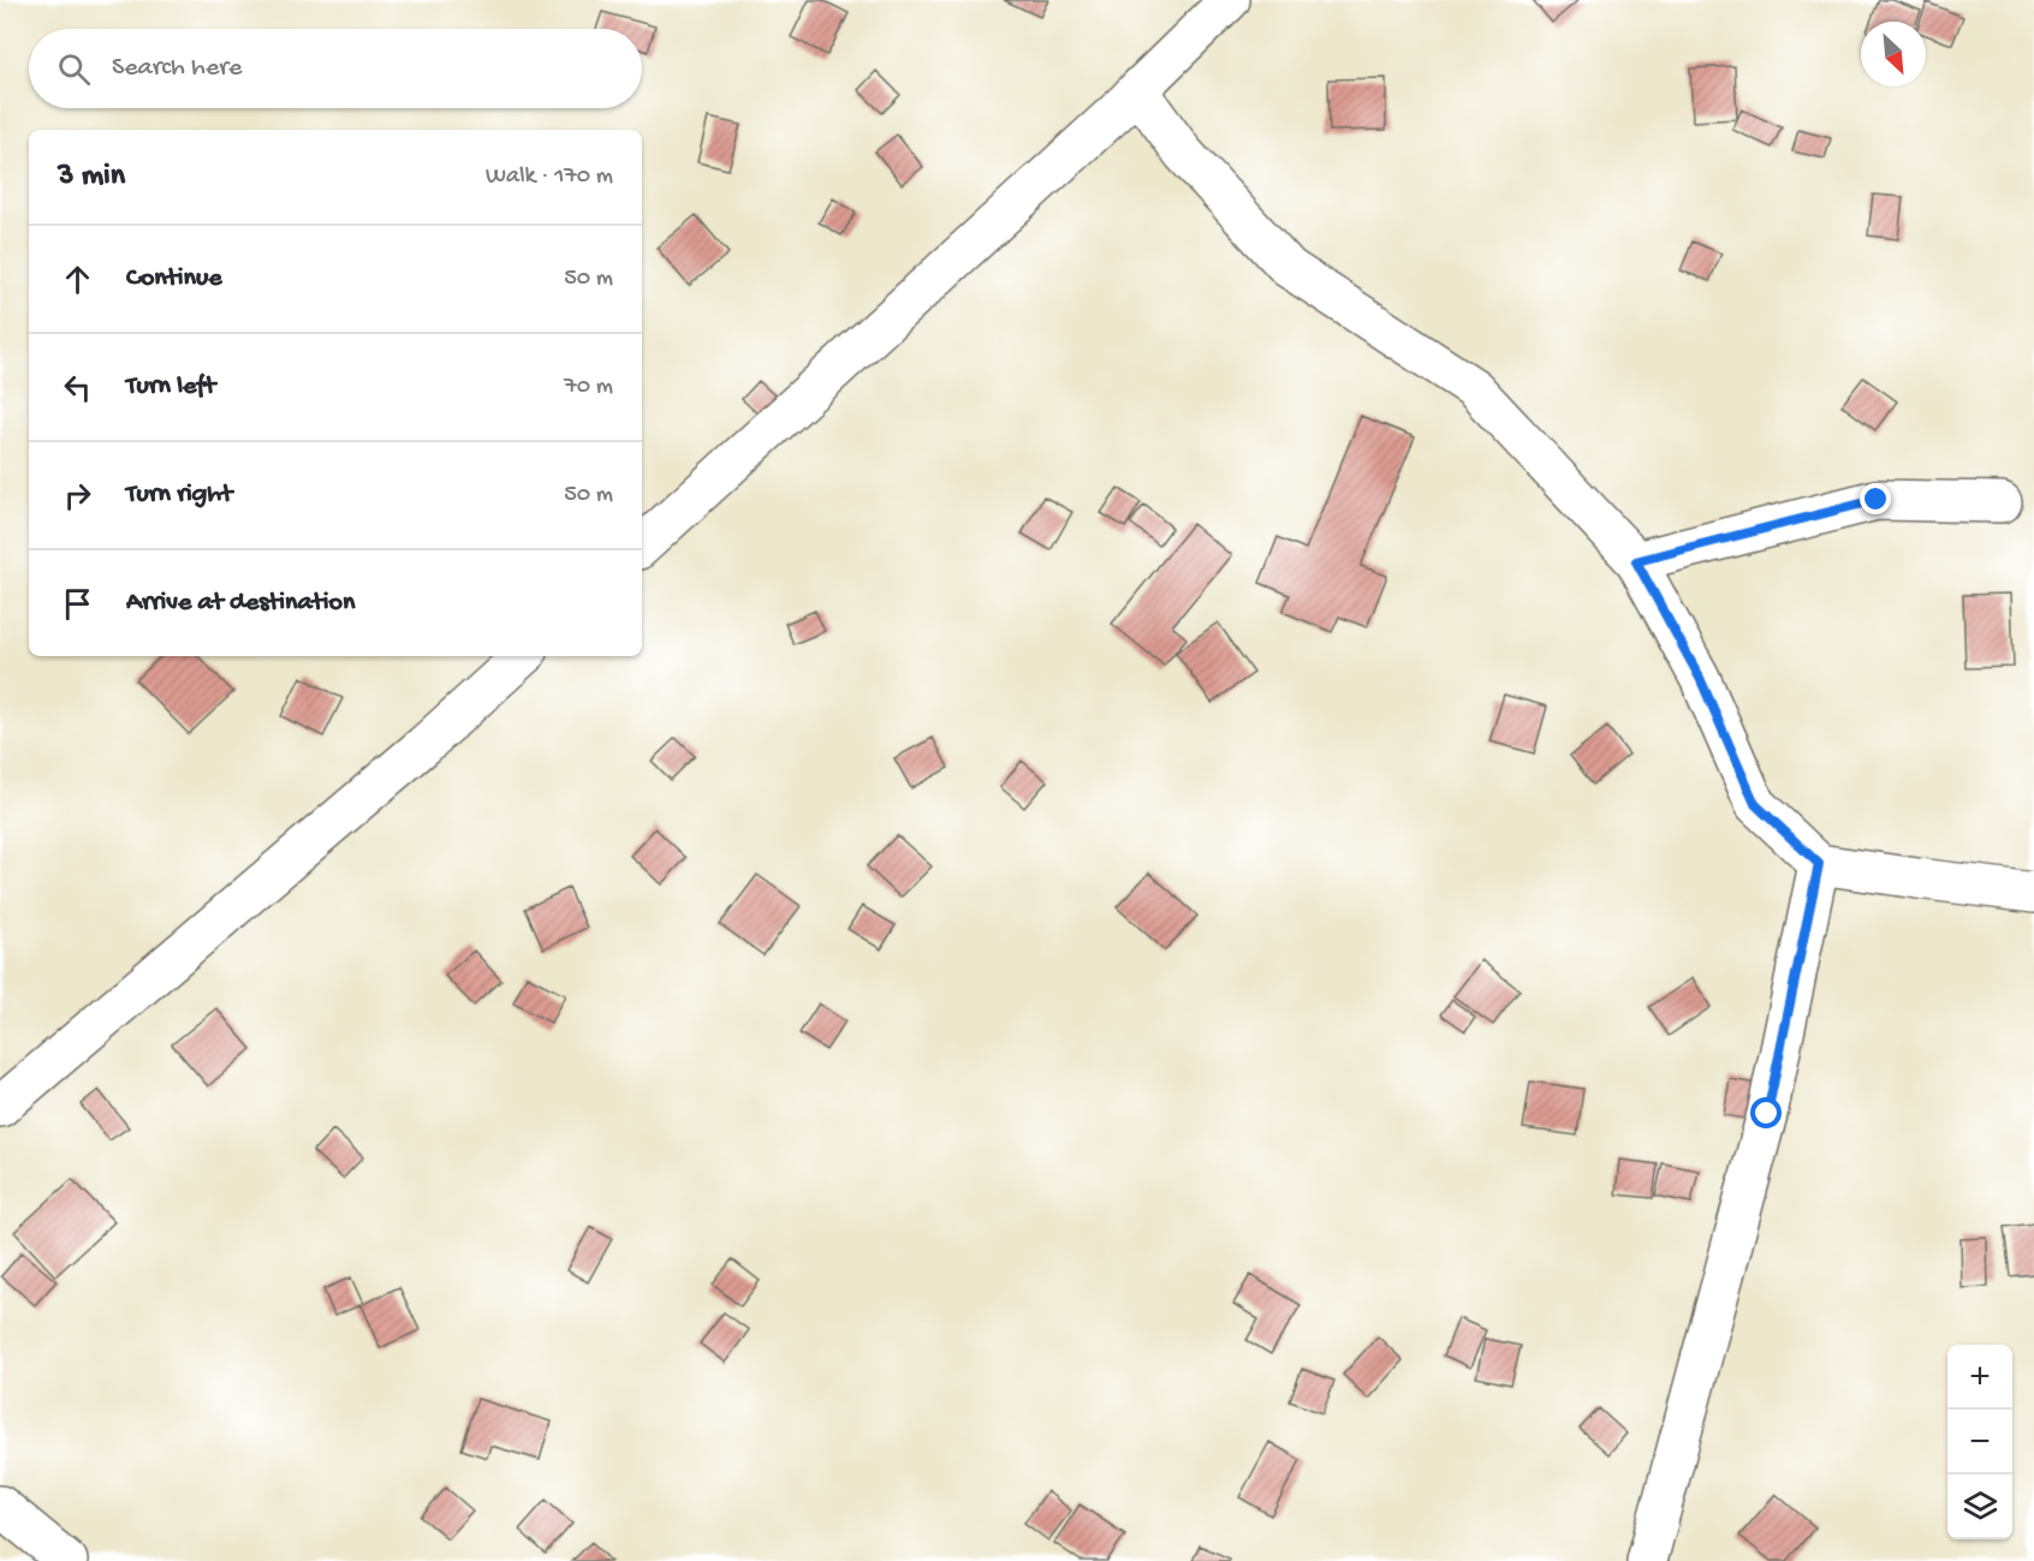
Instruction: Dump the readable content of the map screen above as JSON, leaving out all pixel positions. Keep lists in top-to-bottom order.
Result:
{
  "north": "bottom right",
  "page": {
    "search": "Search here",
    "heading": ["3 min", "Walk · 170 m"],
    "list": [
      ["Continue", "50 m"],
      ["Turn left", "70 m"],
      ["Turn right", "50 m"],
      "Arrive at destination"
    ],
    "map_buttons": ["+", "−"]
  }
}
